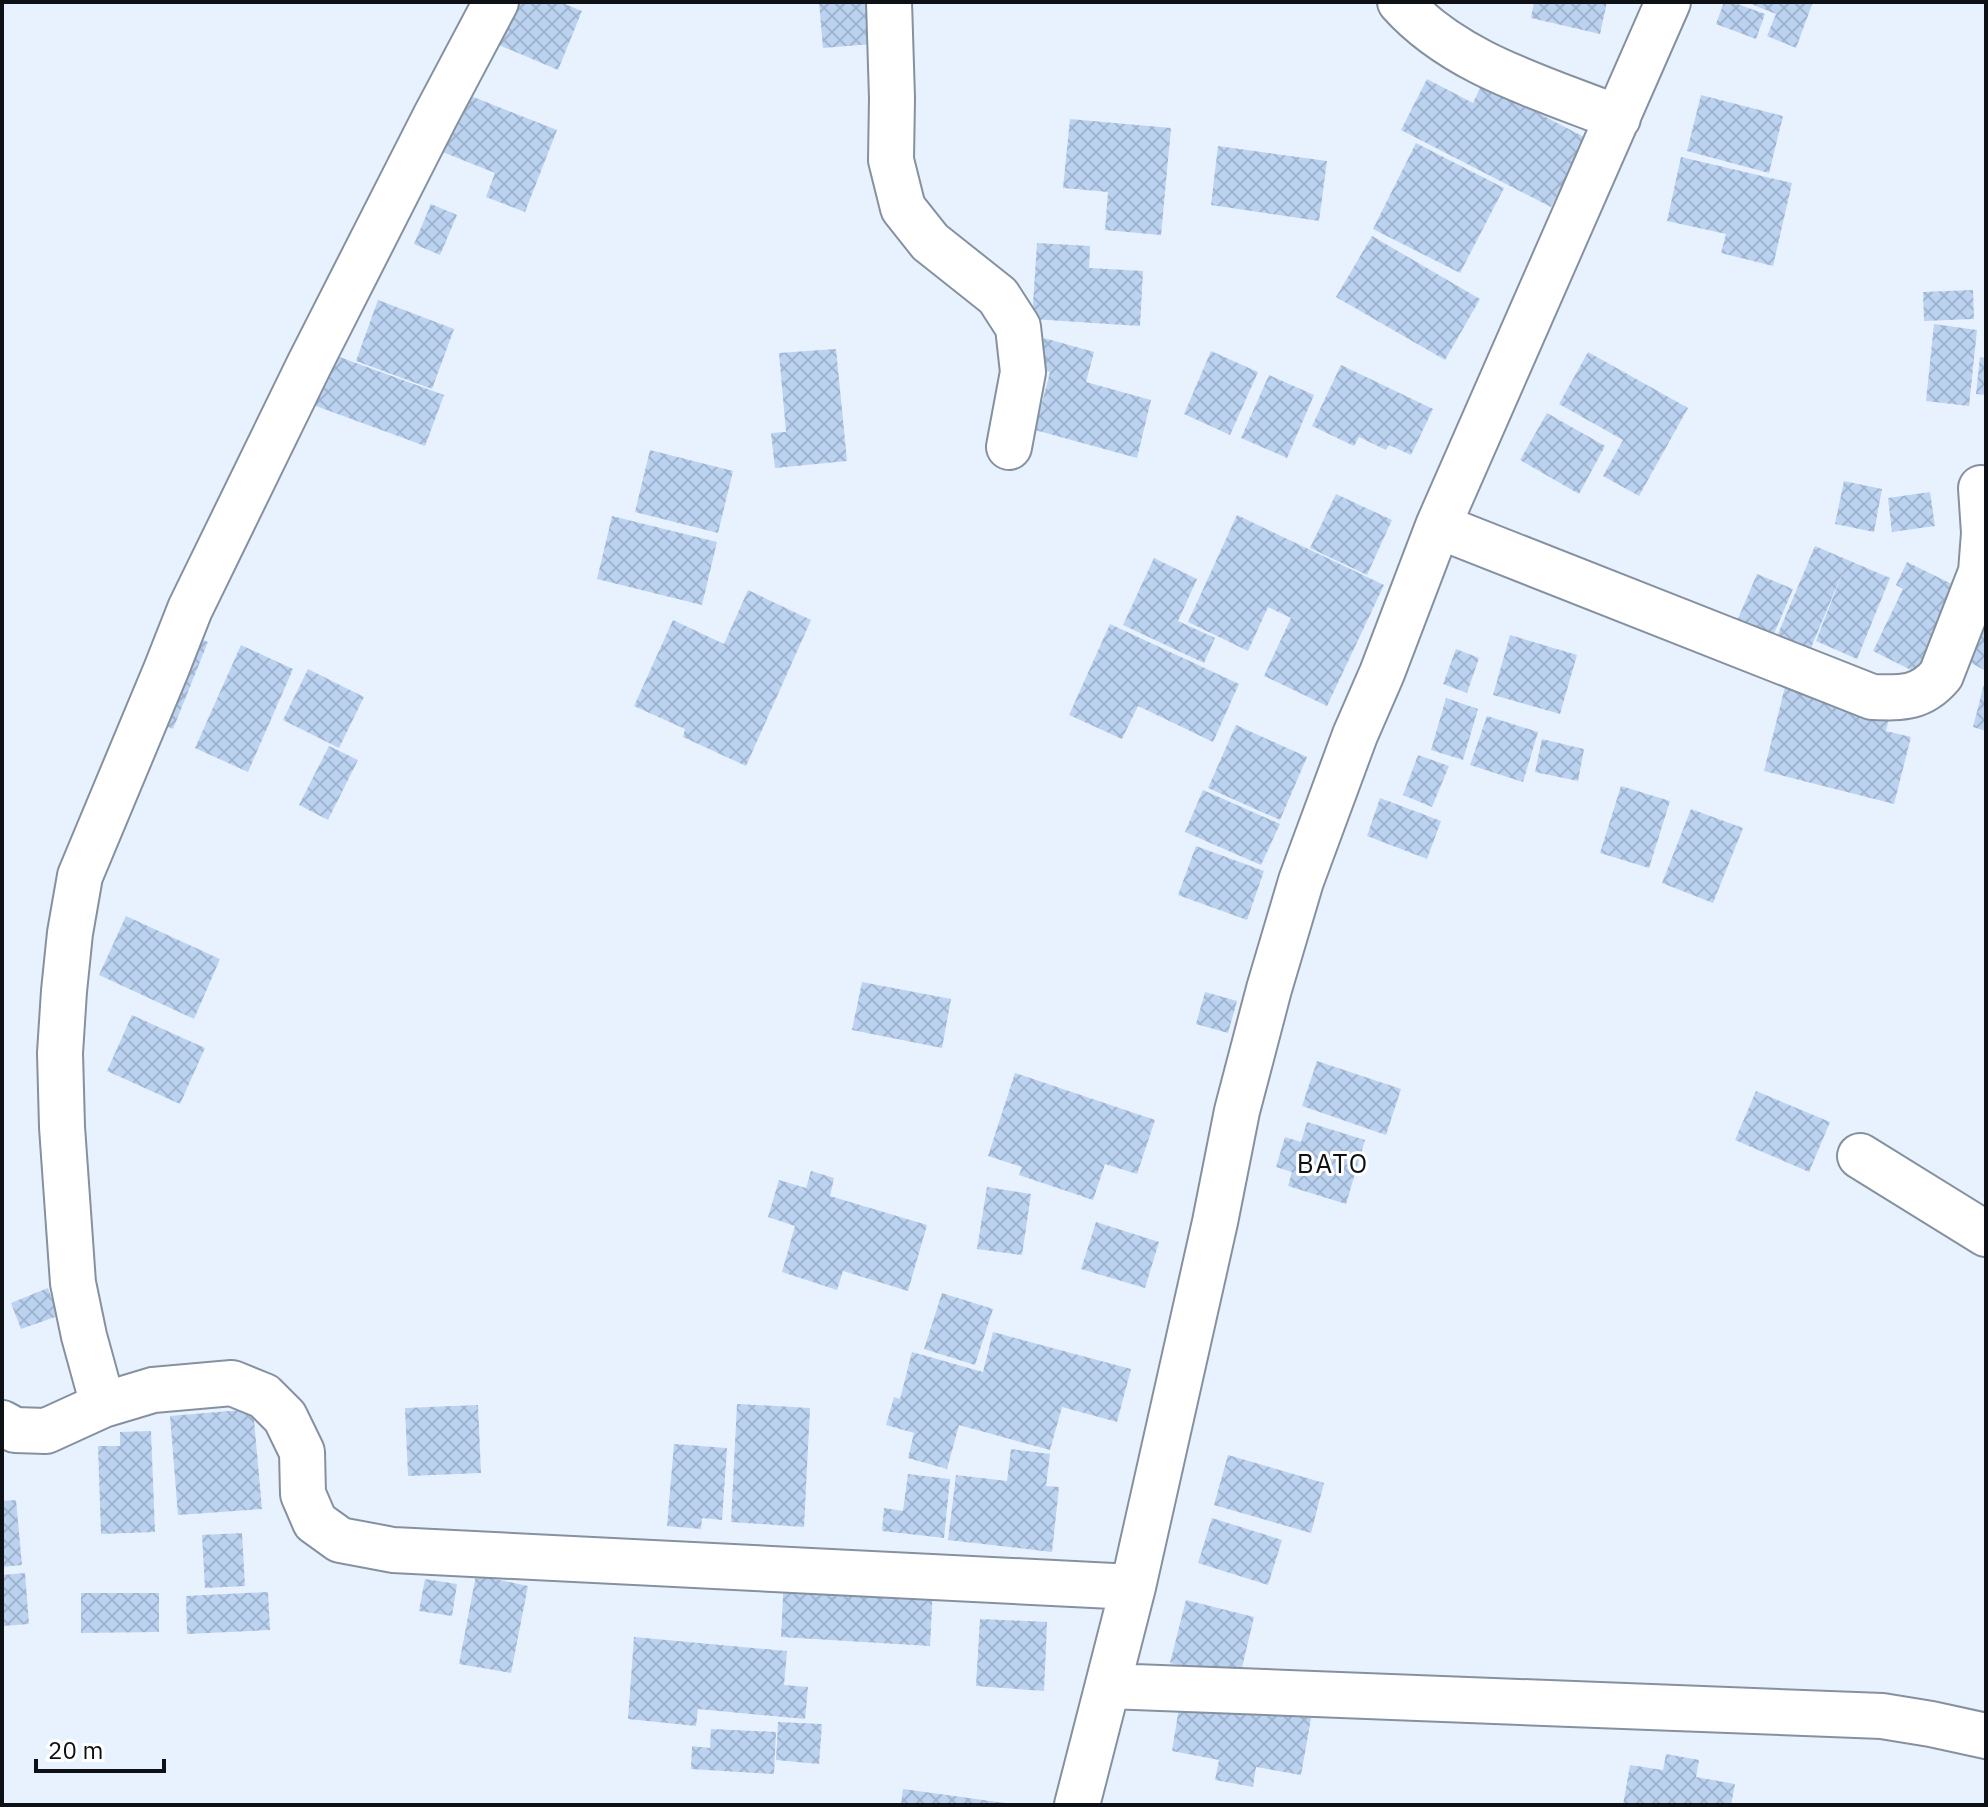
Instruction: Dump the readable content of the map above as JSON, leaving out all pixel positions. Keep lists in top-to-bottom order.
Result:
{
  "districts": ["BATO"],
  "scale_bar": "20 m"
}
